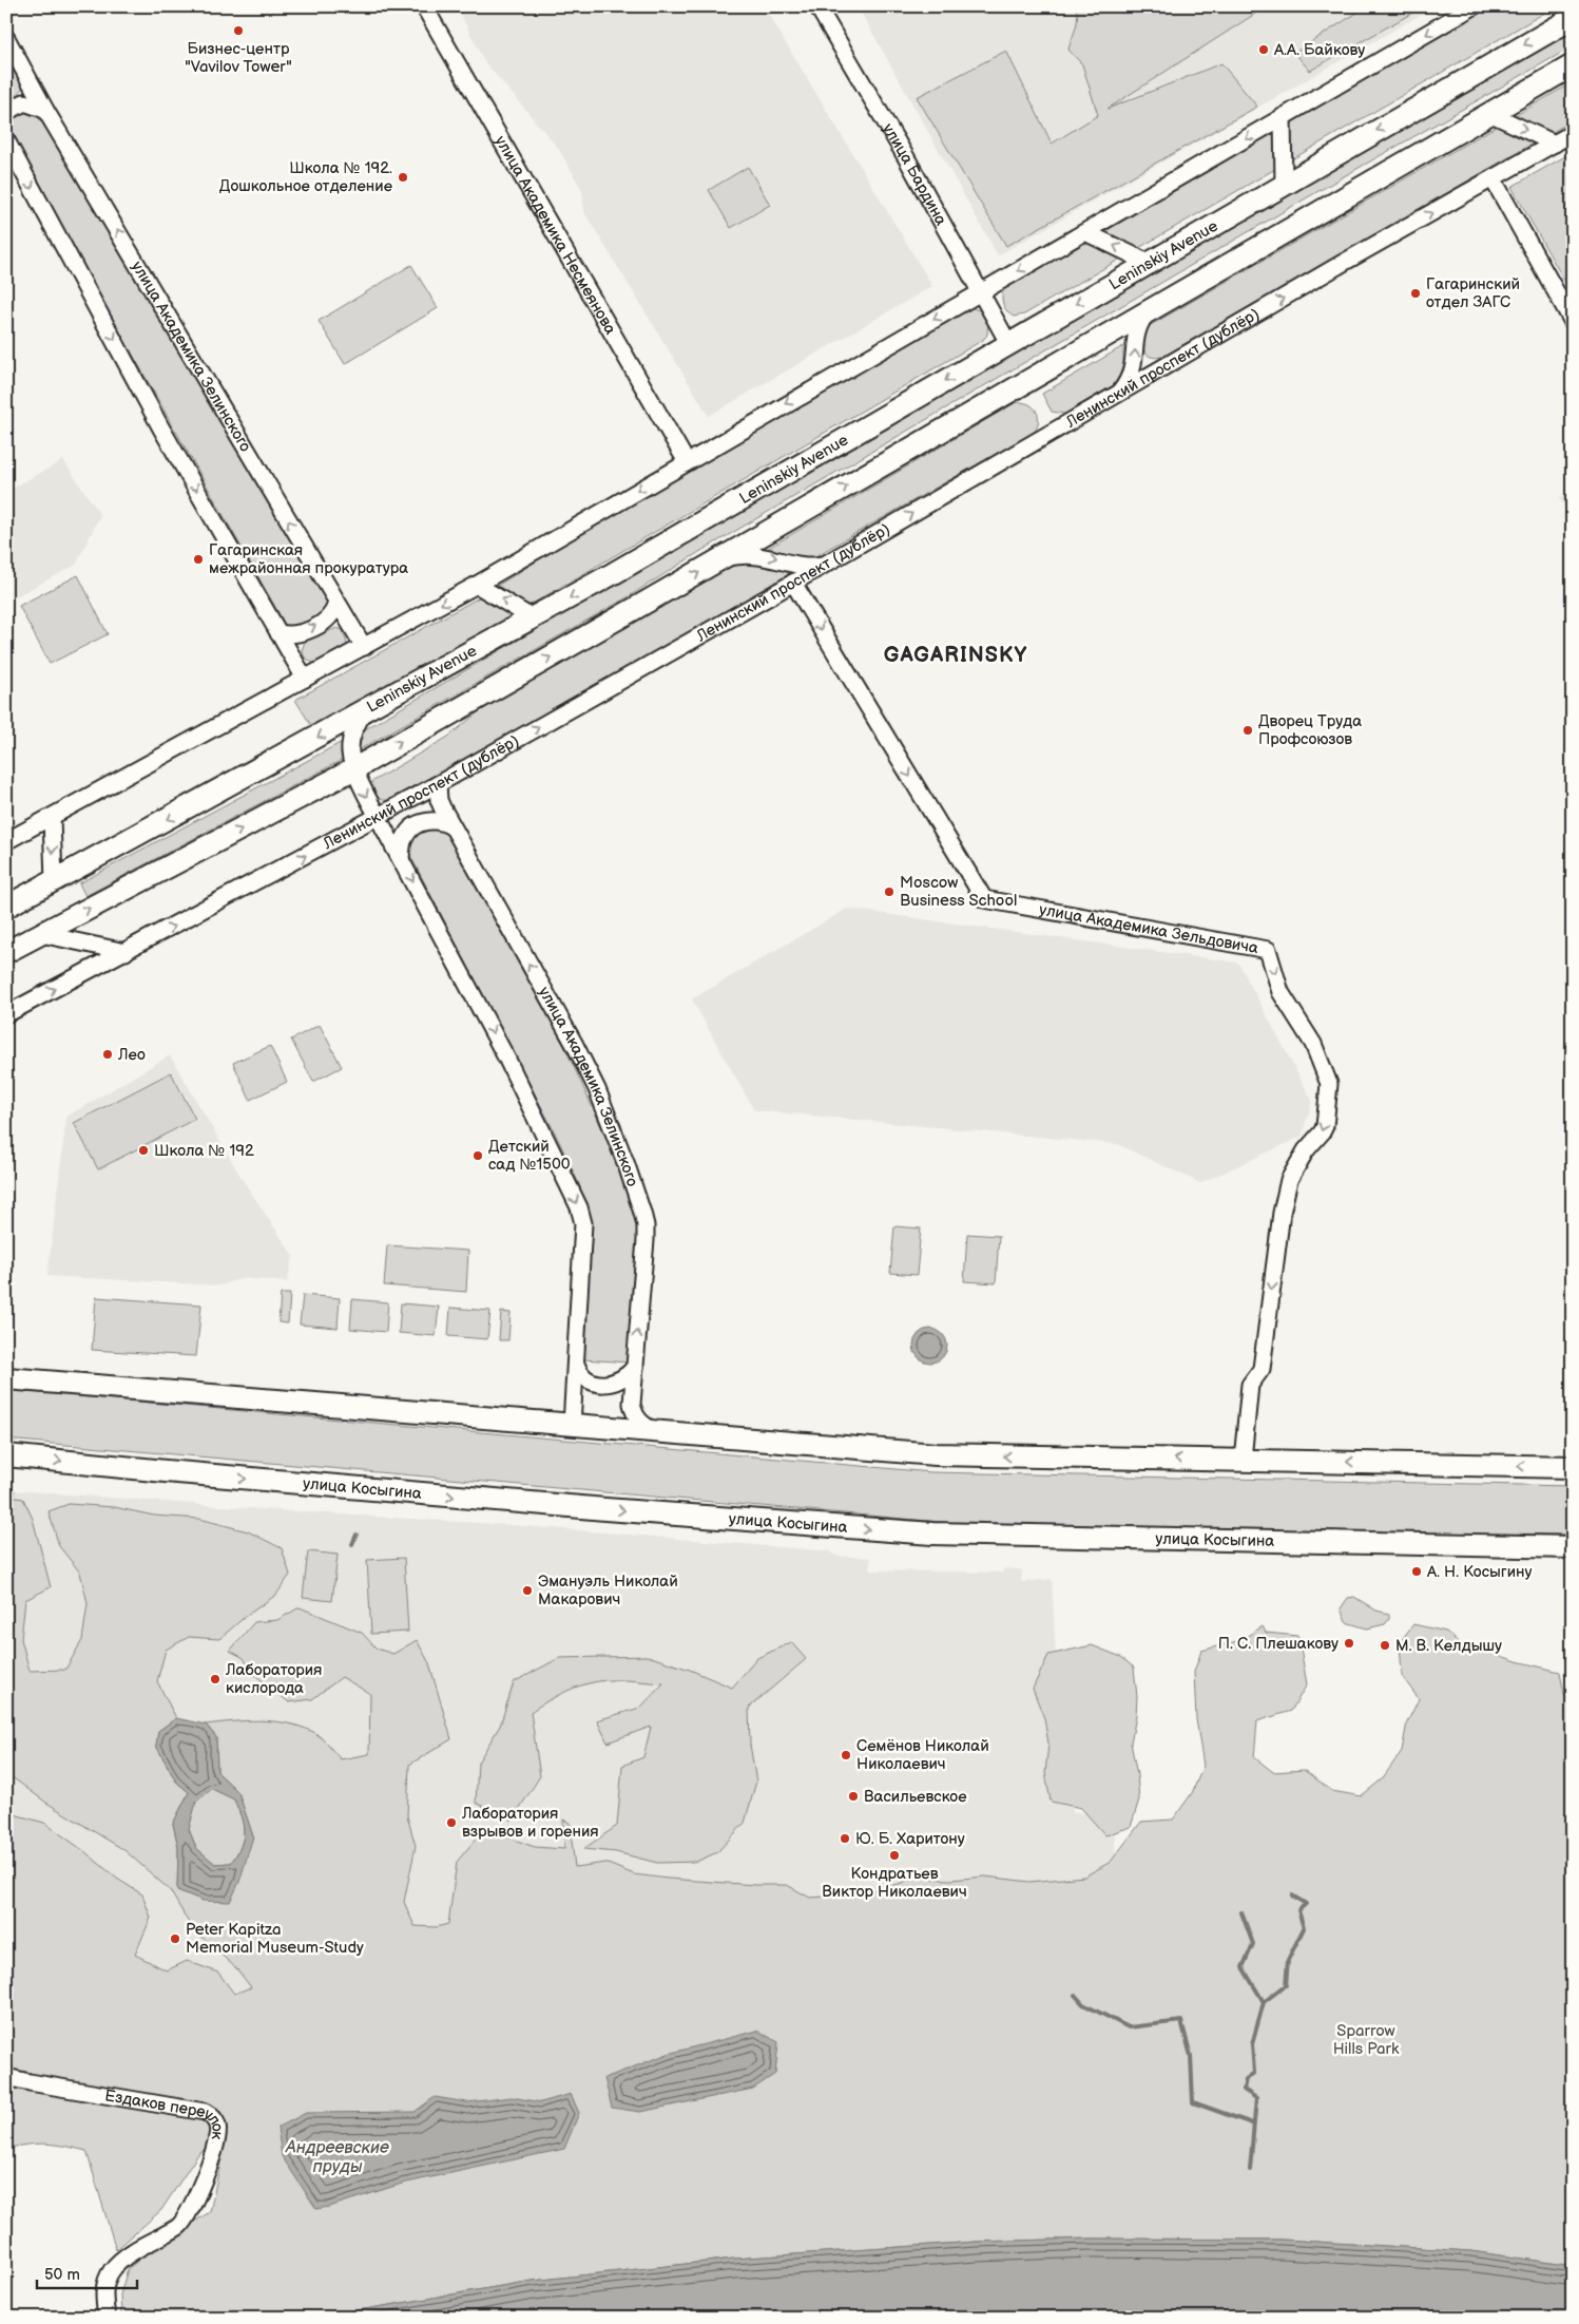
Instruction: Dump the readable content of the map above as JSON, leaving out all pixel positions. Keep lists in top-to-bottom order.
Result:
{
  "streets": {
    "main road": ["Leninskiy Avenue", "улица Косыгина"],
    "street": [
      "улица Бардина",
      "улица Академика Несмеянова",
      "улица Академика Зелинского",
      "Ленинский проспект (дублёр)",
      "улица Академика Зельдовича",
      "Ездаков переулок"
    ]
  },
  "crossings": [
    ["улица Бардина", "Leninskiy Avenue"],
    ["улица Академика Зелинского", "Ленинский проспект (дублёр)"],
    ["Ленинский проспект (дублёр)", "улица Академика Зельдовича"]
  ],
  "one_way": ["Ленинский проспект (дублёр)", "улица Академика Зельдовича"],
  "districts": ["GAGARINSKY"],
  "water": ["Андреевские пруды"],
  "parks": ["Sparrow Hills Park"],
  "places": [
    "Бизнес-центр \"Vavilov Tower\"",
    "А.А. Байкову",
    "Школа № 192. Дошкольное отделение",
    "Гагаринский отдел ЗАГС",
    "Гагаринская межрайонная прокуратура",
    "Дворец Труда Профсоюзов",
    "Moscow Business School",
    "Лео",
    "Школа № 192",
    "Детский сад №1500",
    "А. Н. Косыгину",
    "Эмануэль Николай Макарович",
    "П. С. Плешакову",
    "М. В. Келдышу",
    "Лаборатория кислорода",
    "Семёнов Николай Николаевич",
    "Васильевское",
    "Лаборатория взрывов и горения",
    "Ю. Б. Харитону",
    "Кондратьев Виктор Николаевич",
    "Peter Kapitza Memorial Museum-Study"
  ],
  "scale_bar": "50 m"
}
